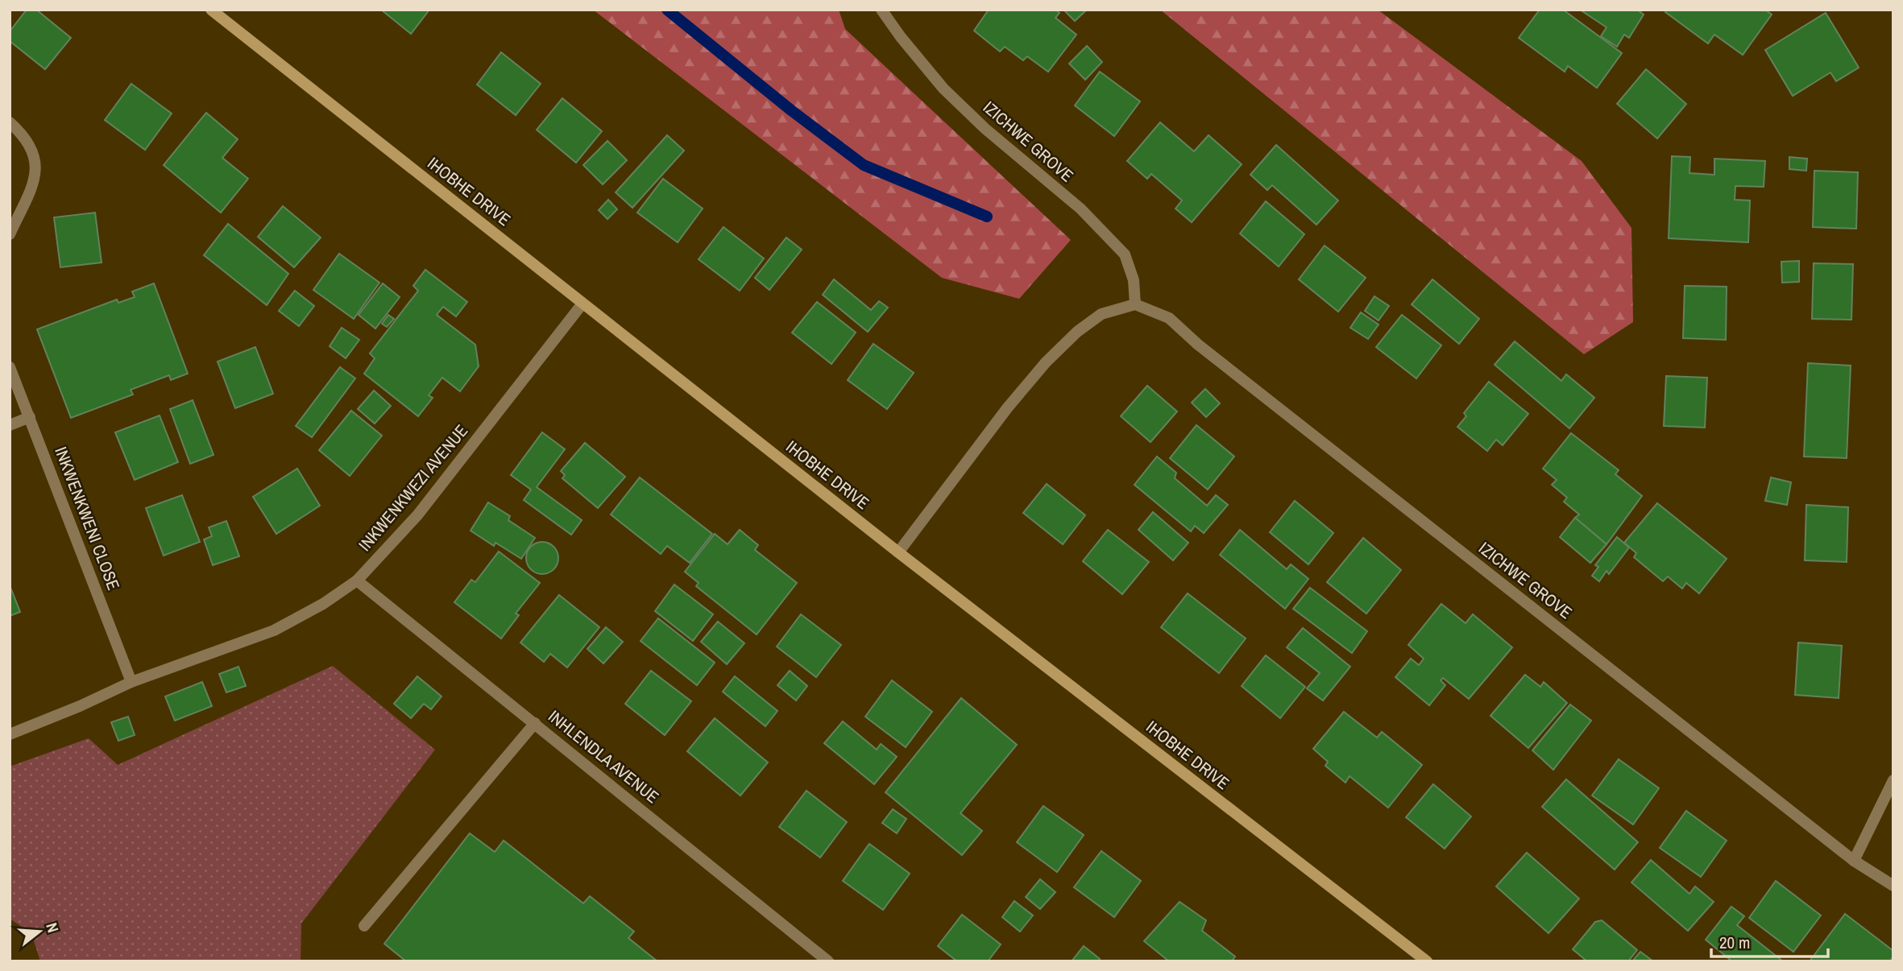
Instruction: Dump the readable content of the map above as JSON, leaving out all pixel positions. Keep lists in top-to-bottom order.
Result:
{
  "streets": {
    "street": [
      "IZICHWE GROVE",
      "IHOBHE DRIVE",
      "INKWENKWEZI AVENUE",
      "INKWENKWENI CLOSE",
      "INHLENDLA AVENUE"
    ]
  },
  "crossings": [
    ["IHOBHE DRIVE", "INKWENKWEZI AVENUE"],
    ["INKWENKWEZI AVENUE", "INKWENKWENI CLOSE"],
    ["INKWENKWEZI AVENUE", "INHLENDLA AVENUE"]
  ],
  "scale_bar": "20 m",
  "north": "right"
}
